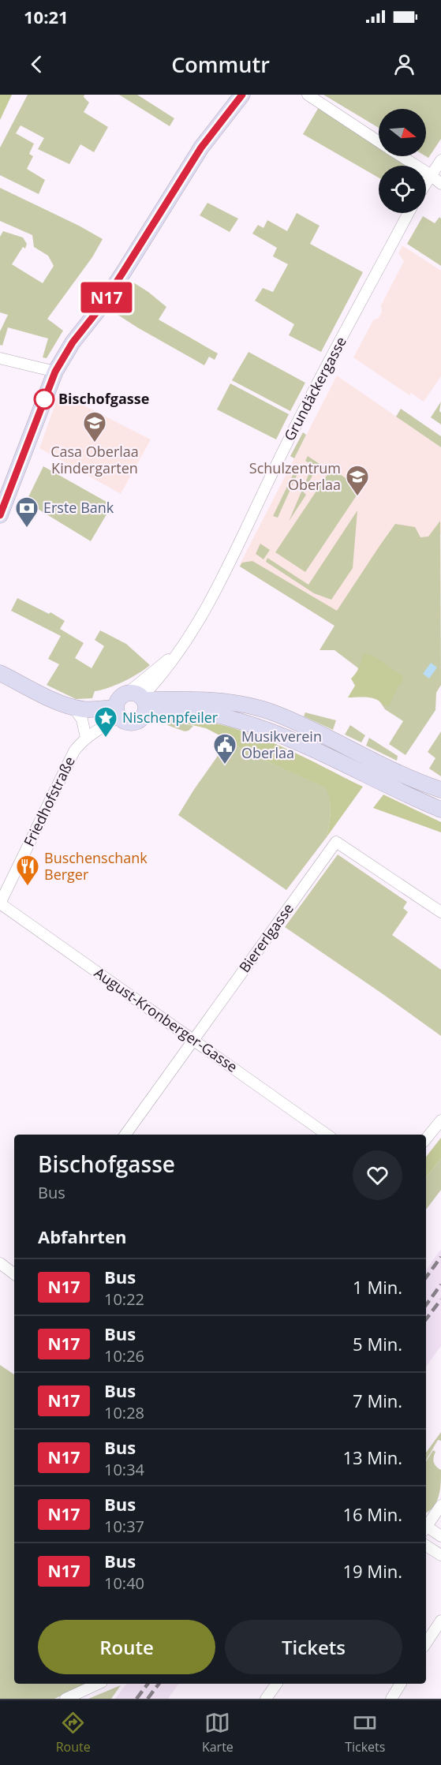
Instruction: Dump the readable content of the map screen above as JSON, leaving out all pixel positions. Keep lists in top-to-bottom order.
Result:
{
  "streets": {
    "street": [
      "Grundäckergasse",
      "Friedhofstraße",
      "Biererlgasse",
      "August-Kronberger-Gasse"
    ]
  },
  "crossings": [
    ["Grundäckergasse", "Friedhofstraße"],
    ["Friedhofstraße", "August-Kronberger-Gasse"],
    ["Biererlgasse", "August-Kronberger-Gasse"]
  ],
  "places": {
    "other": ["Bischofgasse"],
    "school or university": ["Casa Oberlaa Kindergarten", "Schulzentrum Oberlaa"],
    "bank": ["Erste Bank"],
    "place": ["Nischenpfeiler"],
    "public building": ["Musikverein Oberlaa"],
    "restaurant": ["Buschenschank Berger"]
  },
  "lines": ["bus line N17"],
  "north": "right",
  "page": {
    "status": "10:21",
    "header": "Commutr",
    "on_map": "N17",
    "heading": [
      ["Bischofgasse", "Bus"],
      "Abfahrten"
    ],
    "list": [
      {
        "mark": "N17",
        "name": "Bus",
        "note": "10:22",
        "value": "1 Min."
      },
      {
        "mark": "N17",
        "name": "Bus",
        "note": "10:26",
        "value": "5 Min."
      },
      {
        "mark": "N17",
        "name": "Bus",
        "note": "10:28",
        "value": "7 Min."
      },
      {
        "mark": "N17",
        "name": "Bus",
        "note": "10:34",
        "value": "13 Min."
      },
      {
        "mark": "N17",
        "name": "Bus",
        "note": "10:37",
        "value": "16 Min."
      },
      {
        "mark": "N17",
        "name": "Bus",
        "note": "10:40",
        "value": "19 Min."
      }
    ],
    "buttons": ["Route", "Tickets"],
    "tabs": ["Route", "Karte", "Tickets"]
  }
}
